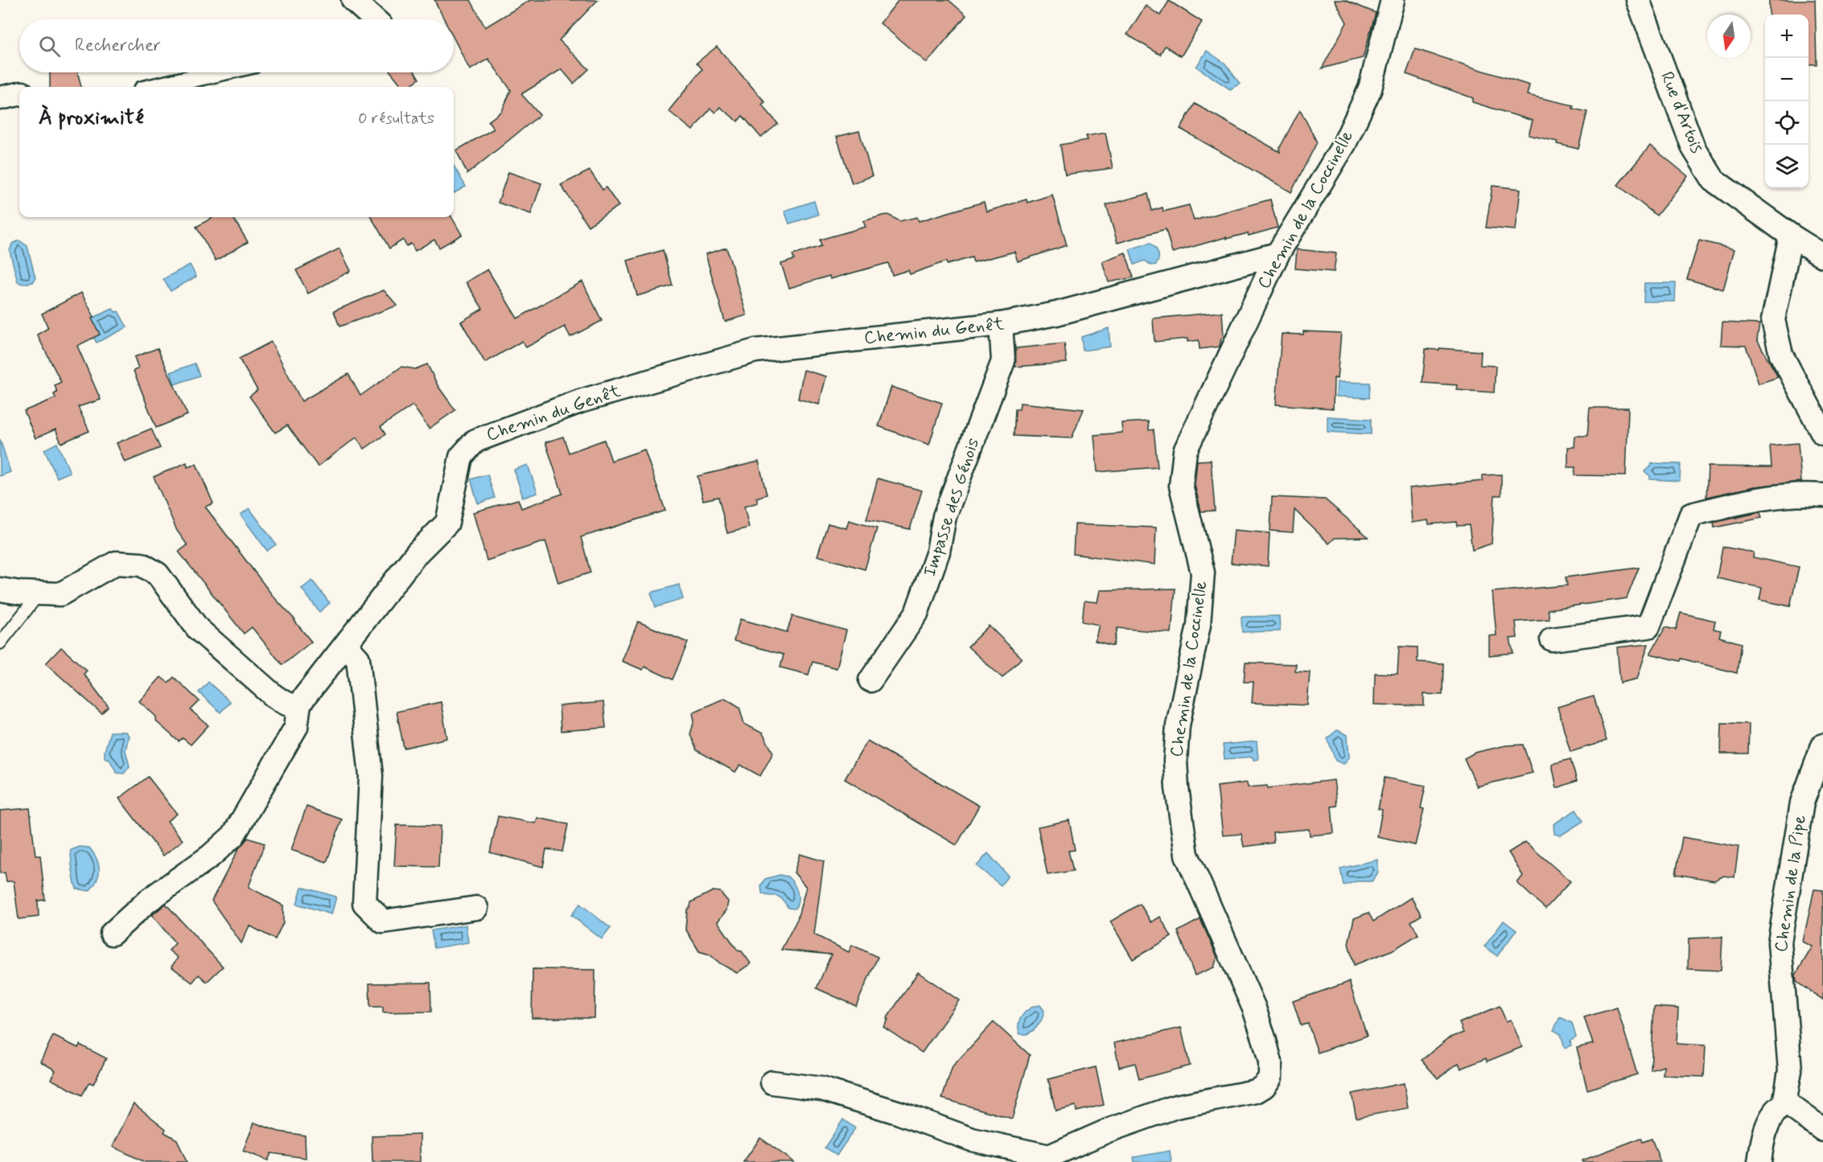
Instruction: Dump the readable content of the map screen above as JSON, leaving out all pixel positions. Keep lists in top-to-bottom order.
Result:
{
  "streets": {
    "street": [
      "Rue d'Artois",
      "Chemin de la Coccinelle",
      "Chemin du Genêt",
      "Impasse des Génois",
      "Chemin de la Pipe"
    ]
  },
  "crossings": [
    ["Chemin de la Coccinelle", "Chemin du Genêt"],
    ["Chemin du Genêt", "Impasse des Génois"]
  ],
  "north": "bottom",
  "page": {
    "map_buttons": ["+", "−"],
    "search": "Rechercher",
    "heading": ["À proximité", "0 résultats"]
  }
}
